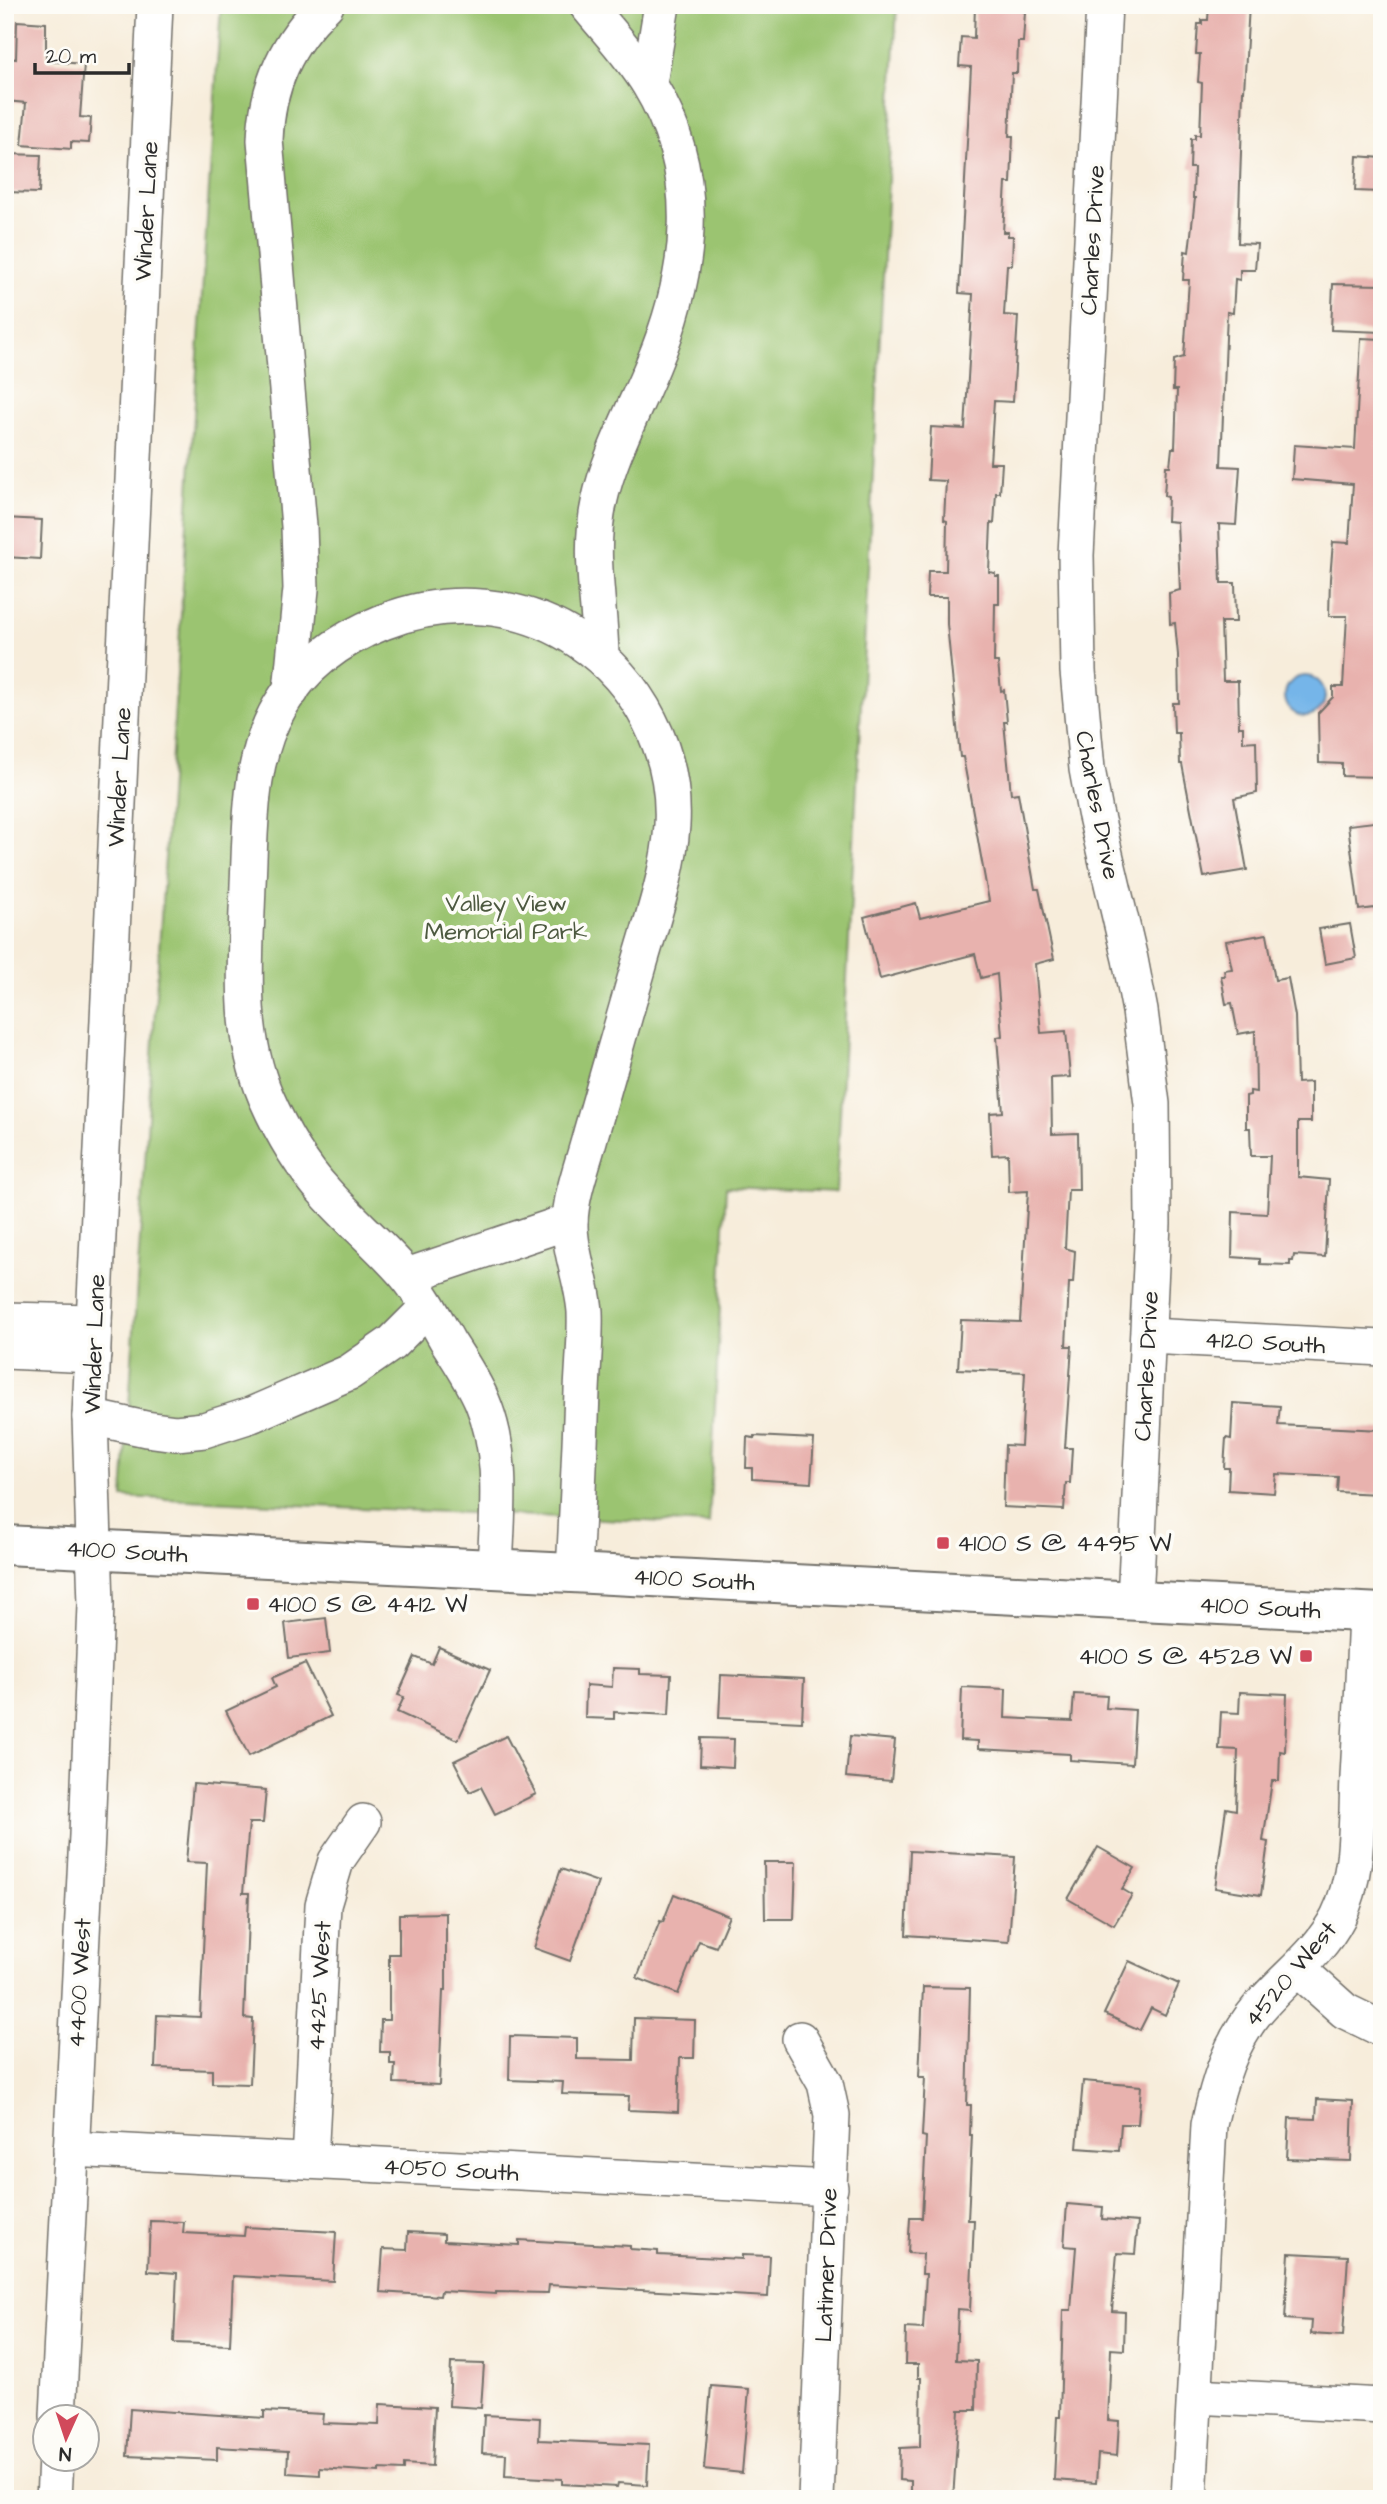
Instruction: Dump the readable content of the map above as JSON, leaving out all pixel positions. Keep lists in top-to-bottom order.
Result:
{
  "streets": {
    "main road": ["4100 South"],
    "street": [
      "Winder Lane",
      "Charles Drive",
      "4120 South",
      "4520 West",
      "4400 West",
      "4425 West",
      "4050 South",
      "Latimer Drive"
    ]
  },
  "crossings": [
    ["Winder Lane", "4100 South"],
    ["Winder Lane", "4400 West"],
    ["Charles Drive", "4120 South"],
    ["Charles Drive", "4100 South"],
    ["4100 South", "4520 West"],
    ["4100 South", "4400 West"],
    ["4400 West", "4050 South"],
    ["4425 West", "4050 South"],
    ["4050 South", "Latimer Drive"]
  ],
  "parks": ["Valley View Memorial Park"],
  "places": {
    "transit": ["4100 S @ 4495 W", "4100 S @ 4412 W", "4100 S @ 4528 W"]
  },
  "scale_bar": "20 m",
  "north": "bottom"
}
